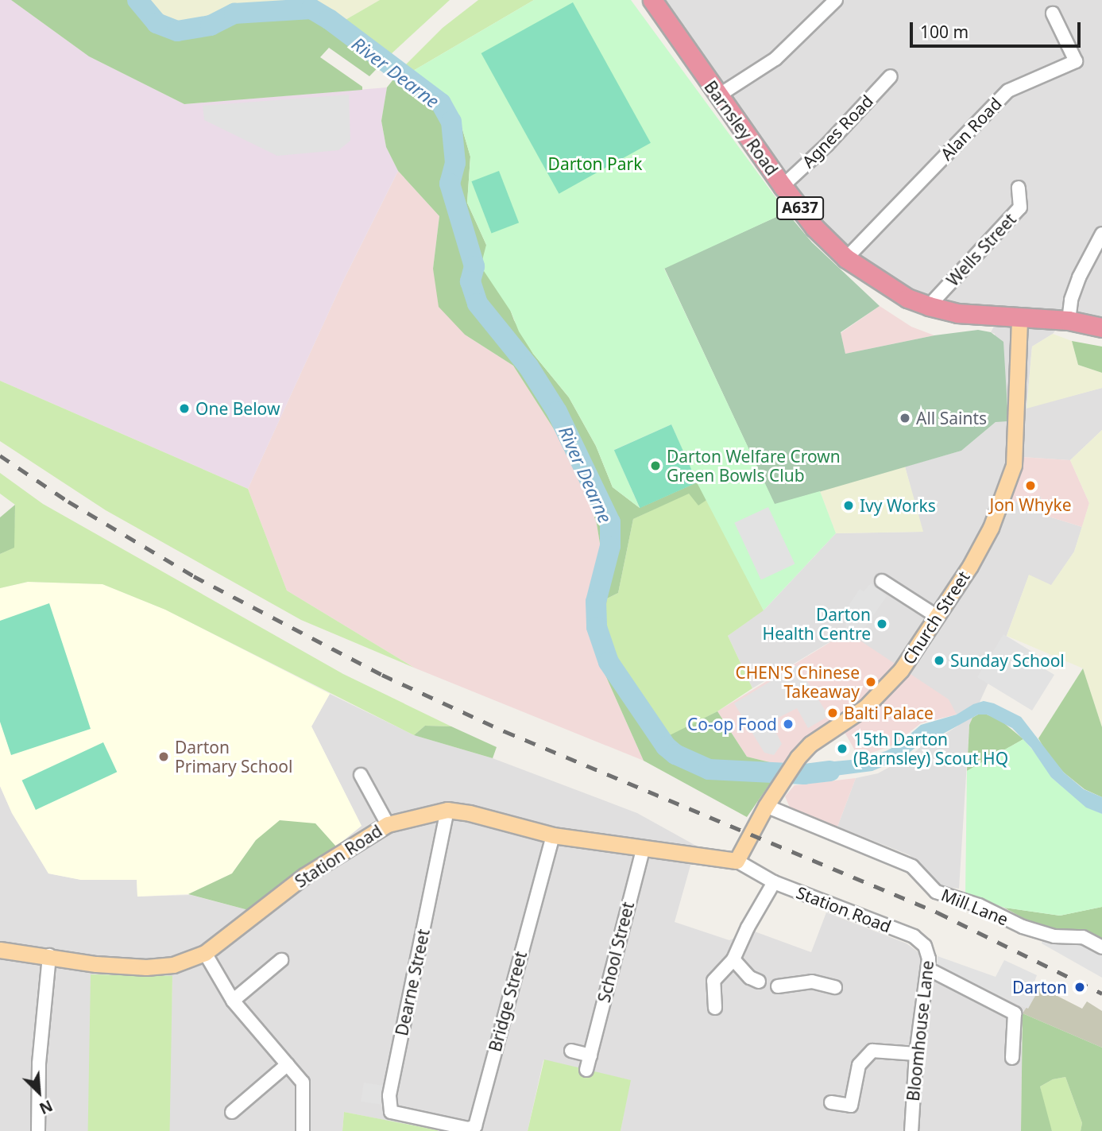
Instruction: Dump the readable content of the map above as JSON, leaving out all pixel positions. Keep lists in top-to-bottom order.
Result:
{
  "streets": {
    "highway": ["Barnsley Road", "A637"],
    "main road": ["Church Street", "Station Road"],
    "street": [
      "Alan Road",
      "Agnes Road",
      "Wells Street",
      "Mill Lane",
      "School Street",
      "Dearne Street",
      "Bridge Street",
      "Bloomhouse Lane"
    ]
  },
  "crossings": [
    ["Barnsley Road", "Alan Road"],
    ["Barnsley Road", "Agnes Road"],
    ["Barnsley Road", "A637"],
    ["Barnsley Road", "Wells Street"],
    ["Barnsley Road", "Church Street"],
    ["A637", "Church Street"],
    ["Church Street", "Station Road"],
    ["Church Street", "Mill Lane"],
    ["Station Road", "School Street"],
    ["Station Road", "Dearne Street"],
    ["Station Road", "Bridge Street"],
    ["Station Road", "Bloomhouse Lane"],
    ["Dearne Street", "Bridge Street"]
  ],
  "water": ["River Dearne"],
  "parks": ["Darton Park"],
  "places": [
    "One Below",
    "All Saints",
    "Darton Welfare Crown Green Bowls Club",
    "Jon Whyke",
    "Ivy Works",
    "Darton Health Centre",
    "Sunday School",
    "CHEN'S Chinese Takeaway",
    "Balti Palace",
    "Co-op Food",
    "15th Darton (Barnsley) Scout HQ",
    "Darton Primary School",
    "Darton"
  ],
  "scale_bar": "100 m",
  "north": "bottom right"
}
